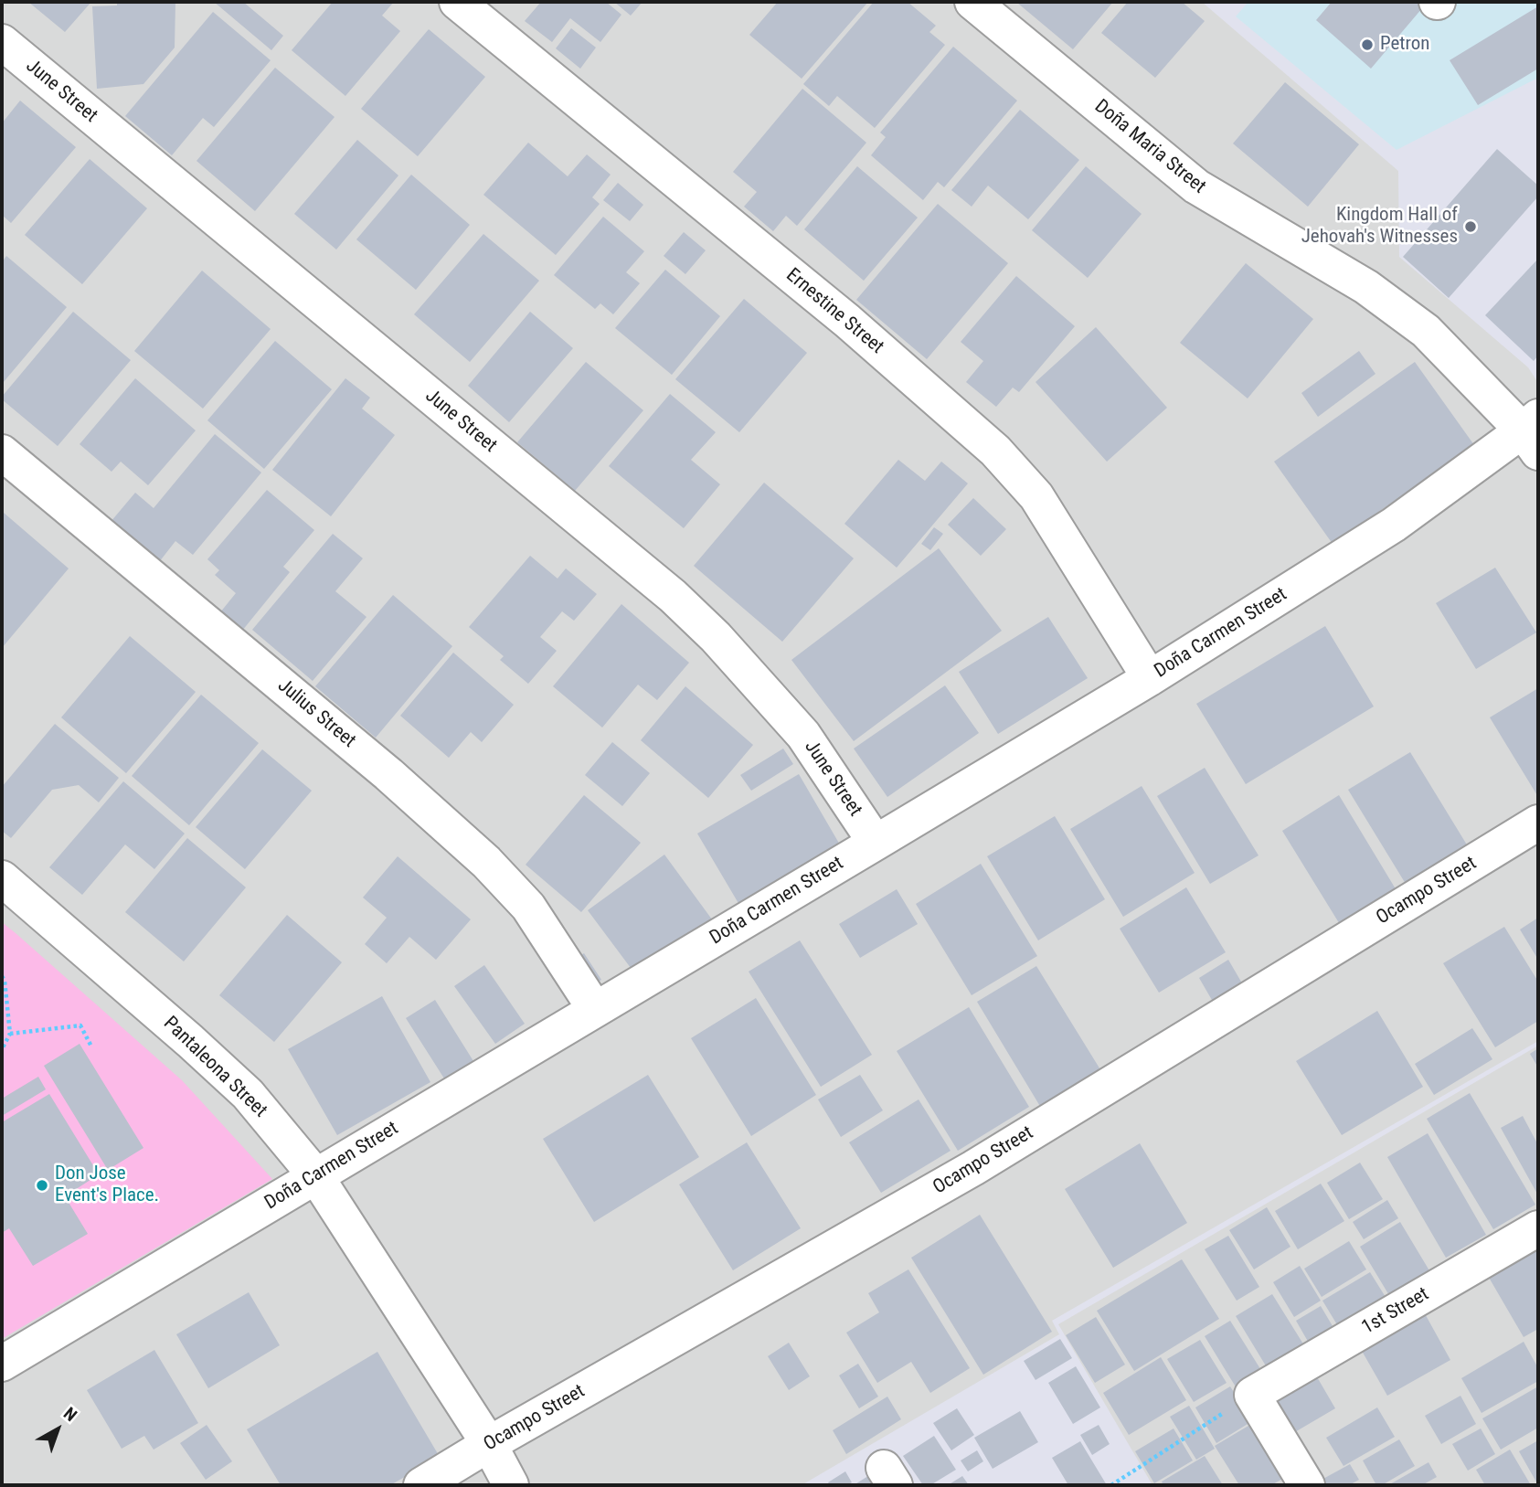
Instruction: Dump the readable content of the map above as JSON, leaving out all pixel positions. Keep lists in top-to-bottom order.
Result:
{
  "streets": {
    "street": [
      "June Street",
      "Doña Maria Street",
      "Ernestine Street",
      "Doña Carmen Street",
      "Julius Street",
      "Ocampo Street",
      "Pantaleona Street",
      "1st Street"
    ]
  },
  "crossings": [
    ["June Street", "Doña Carmen Street"],
    ["Doña Maria Street", "Doña Carmen Street"],
    ["Ernestine Street", "Doña Carmen Street"],
    ["Doña Carmen Street", "Julius Street"],
    ["Doña Carmen Street", "Pantaleona Street"],
    ["Ocampo Street", "Pantaleona Street"]
  ],
  "places": ["Petron", "Kingdom Hall of Jehovah's Witnesses", "Don Jose Event's Place."],
  "north": "top right"
}
